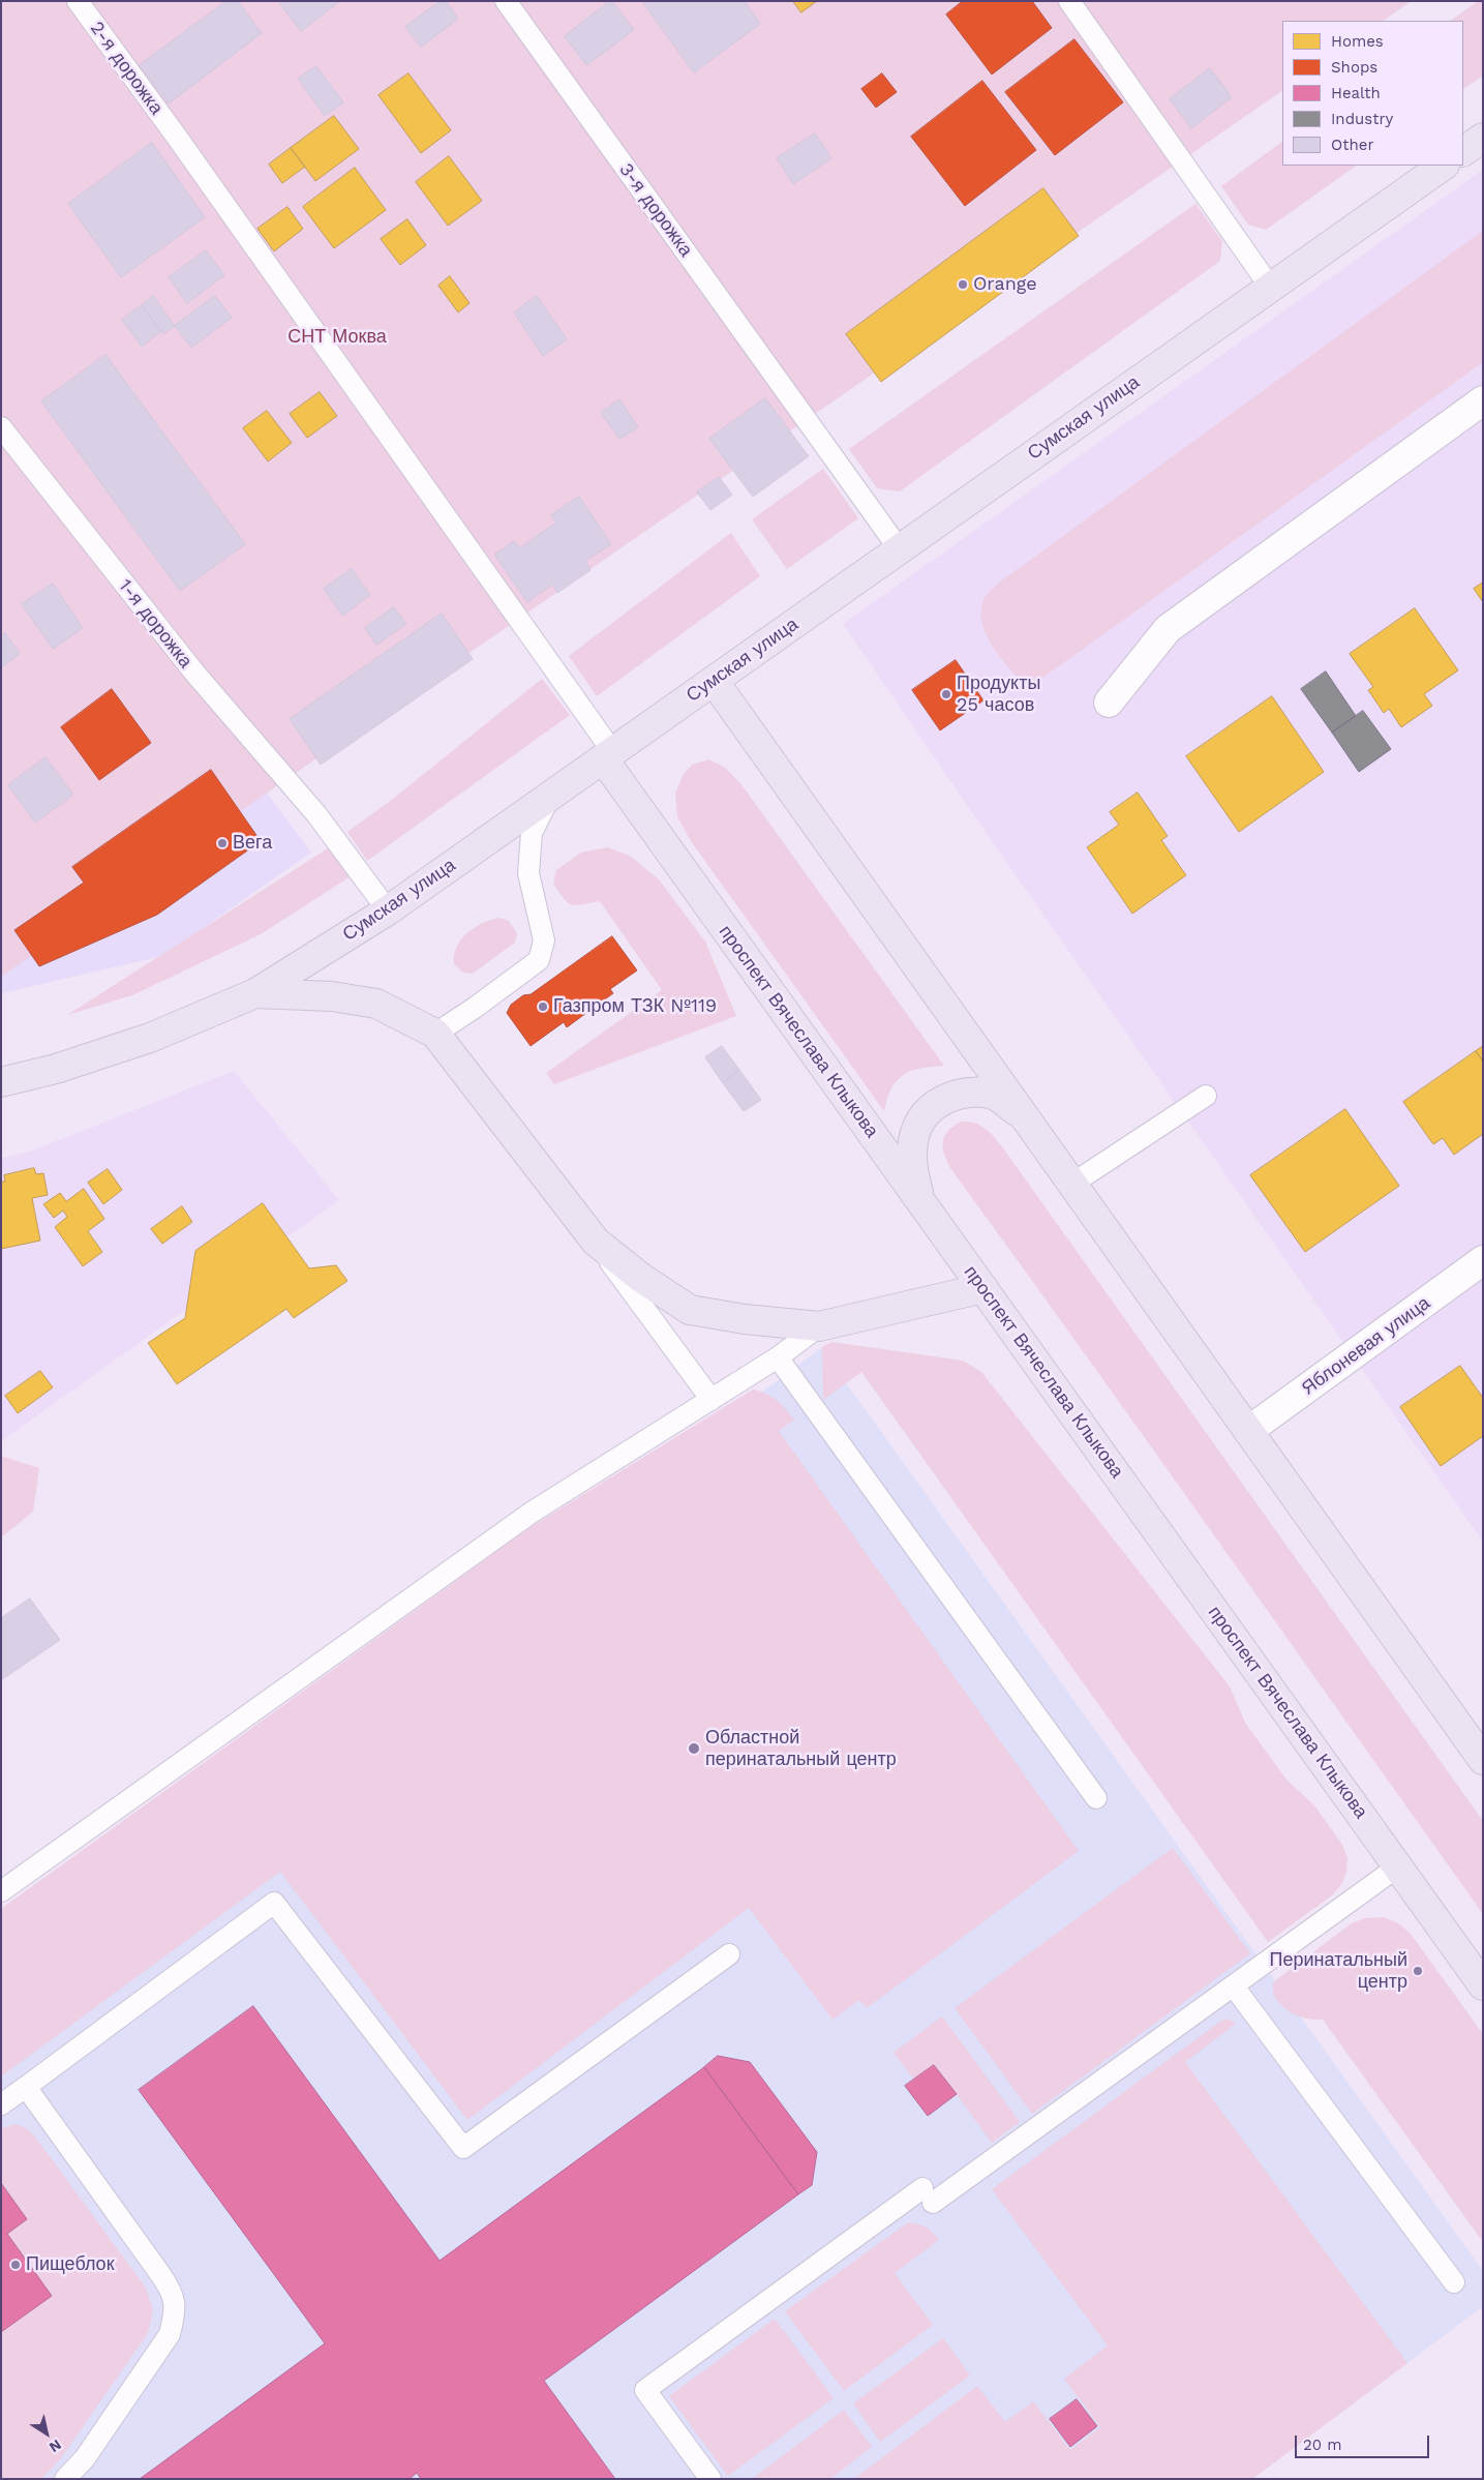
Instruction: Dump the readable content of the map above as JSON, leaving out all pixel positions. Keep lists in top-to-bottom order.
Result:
{
  "streets": {
    "main road": ["Сумская улица", "проспект Вячеслава Клыкова"],
    "street": ["Яблоневая улица"],
    "lane": ["2-я дорожка", "3-я дорожка", "1-я дорожка"]
  },
  "crossings": [
    ["2-я дорожка", "Сумская улица"],
    ["2-я дорожка", "проспект Вячеслава Клыкова"],
    ["3-я дорожка", "Сумская улица"],
    ["Сумская улица", "1-я дорожка"],
    ["Сумская улица", "проспект Вячеслава Клыкова"]
  ],
  "parks": ["СНТ Моква"],
  "places": [
    "Orange",
    "Продукты 25 часов",
    "Вега",
    "Газпром ТЗК №119",
    "Областной перинатальный центр",
    "Перинатальный центр",
    "Пищеблок"
  ],
  "legend": [
    "Homes",
    "Shops",
    "Health",
    "Industry",
    "Other"
  ],
  "scale_bar": "20 m",
  "north": "bottom right"
}
